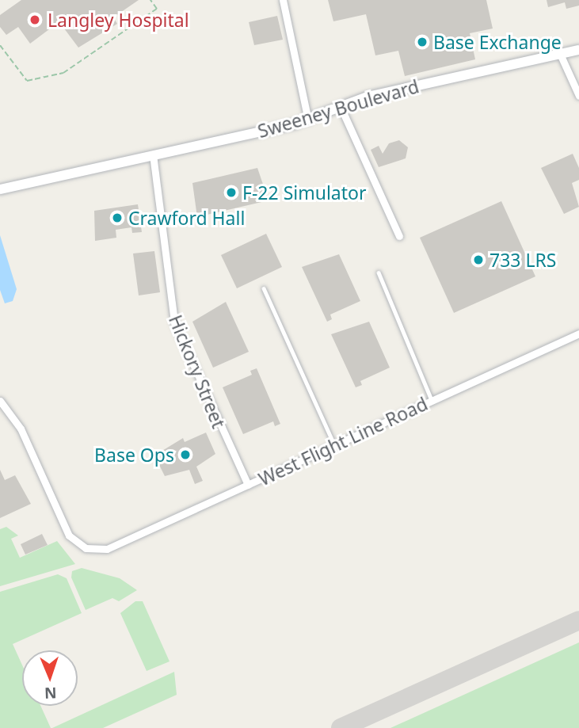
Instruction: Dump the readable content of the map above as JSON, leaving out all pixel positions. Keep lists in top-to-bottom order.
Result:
{
  "streets": {
    "main road": ["Sweeney Boulevard"],
    "street": ["Hickory Street", "West Flight Line Road"]
  },
  "crossings": [
    ["Sweeney Boulevard", "Hickory Street"],
    ["Hickory Street", "West Flight Line Road"]
  ],
  "places": [
    "Langley Hospital",
    "Base Exchange",
    "F-22 Simulator",
    "Crawford Hall",
    "733 LRS",
    "Base Ops"
  ],
  "north": "bottom"
}
